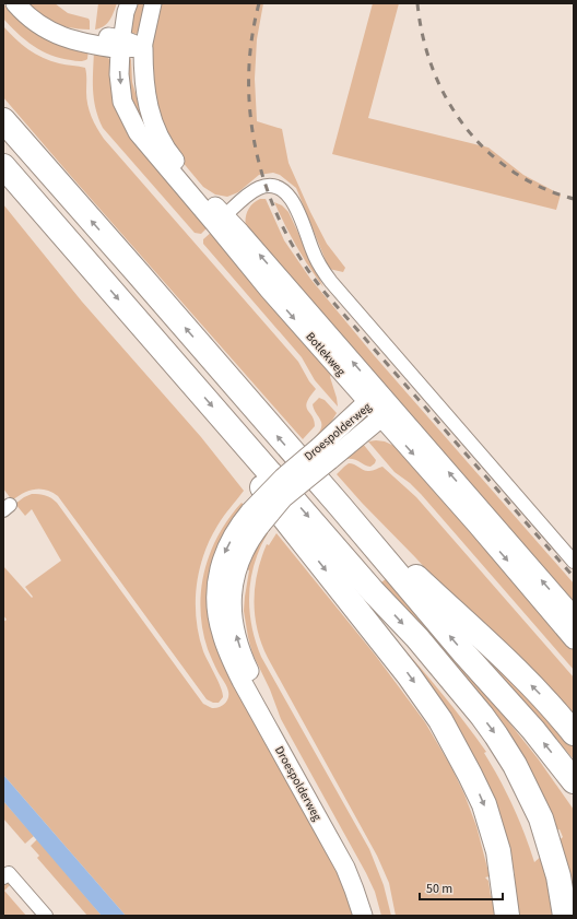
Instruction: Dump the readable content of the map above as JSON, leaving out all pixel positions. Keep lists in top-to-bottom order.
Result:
{
  "streets": {
    "main road": ["Botlekweg", "Droespolderweg"]
  },
  "crossings": [
    ["Botlekweg", "Droespolderweg"]
  ],
  "scale_bar": "50 m"
}
